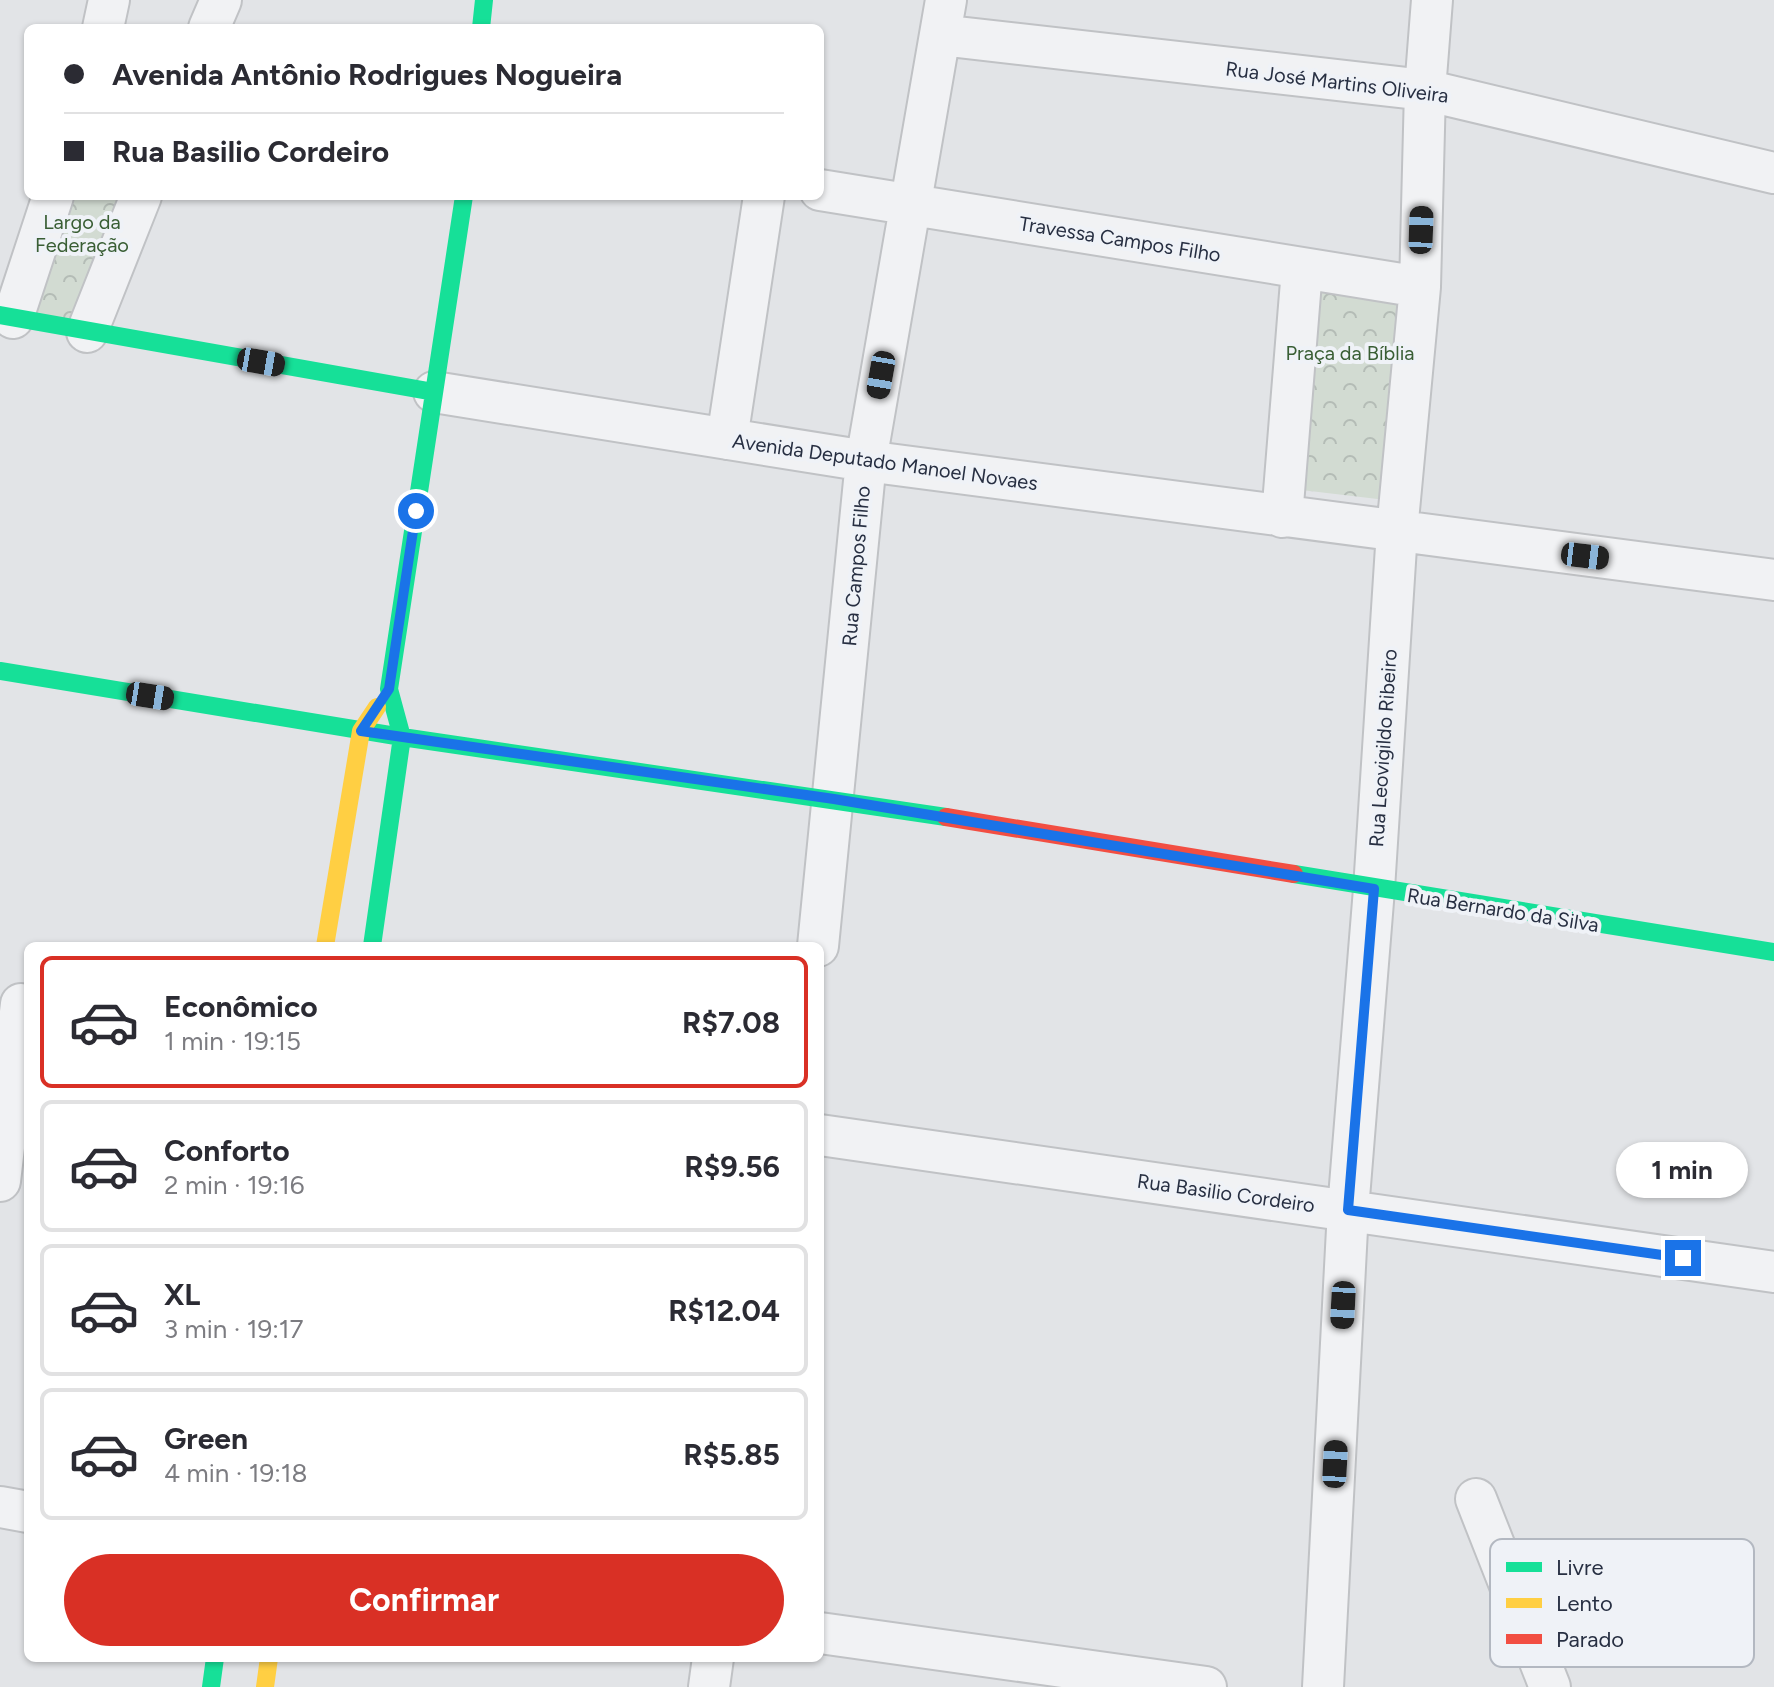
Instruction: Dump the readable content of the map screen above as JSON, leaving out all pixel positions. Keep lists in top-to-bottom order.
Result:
{
  "streets": {
    "street": [
      "Rua José Martins Oliveira",
      "Travessa Campos Filho",
      "Avenida Deputado Manoel Novaes",
      "Rua Campos Filho",
      "Rua Leovigildo Ribeiro",
      "Rua Bernardo da Silva",
      "Rua Basilio Cordeiro"
    ]
  },
  "crossings": [
    ["Rua José Martins Oliveira", "Rua Campos Filho"],
    ["Rua José Martins Oliveira", "Rua Leovigildo Ribeiro"],
    ["Travessa Campos Filho", "Rua Campos Filho"],
    ["Travessa Campos Filho", "Rua Leovigildo Ribeiro"],
    ["Avenida Deputado Manoel Novaes", "Rua Campos Filho"],
    ["Avenida Deputado Manoel Novaes", "Rua Leovigildo Ribeiro"],
    ["Rua Campos Filho", "Rua Bernardo da Silva"],
    ["Rua Leovigildo Ribeiro", "Rua Bernardo da Silva"],
    ["Rua Leovigildo Ribeiro", "Rua Basilio Cordeiro"]
  ],
  "parks": ["Largo da Federação", "Praça da Bíblia"],
  "legend": ["Livre", "Lento", "Parado"],
  "page": {
    "banner": ["Avenida Antônio Rodrigues Nogueira", "Rua Basilio Cordeiro"],
    "list": [
      {
        "name": "Econômico",
        "note": "1 min · 19:15",
        "value": "R$7.08"
      },
      {
        "name": "Conforto",
        "note": "2 min · 19:16",
        "value": "R$9.56"
      },
      {
        "name": "XL",
        "note": "3 min · 19:17",
        "value": "R$12.04"
      },
      {
        "name": "Green",
        "note": "4 min · 19:18",
        "value": "R$5.85"
      }
    ],
    "bubble": "1 min",
    "buttons": "Confirmar"
  }
}
